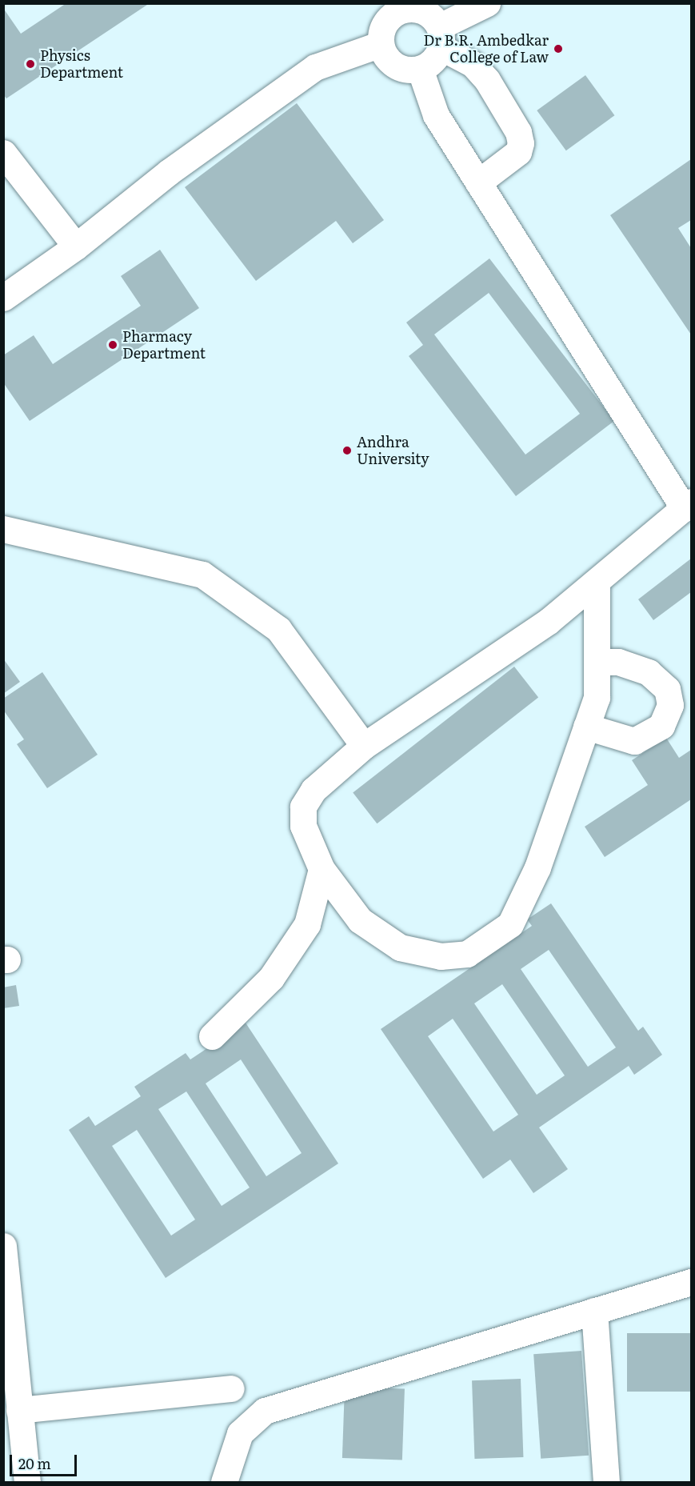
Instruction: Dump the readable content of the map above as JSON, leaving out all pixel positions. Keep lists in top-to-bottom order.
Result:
{
  "places": [
    "Dr B.R. Ambedkar College of Law",
    "Physics Department",
    "Pharmacy Department",
    "Andhra University"
  ],
  "scale_bar": "20 m"
}
